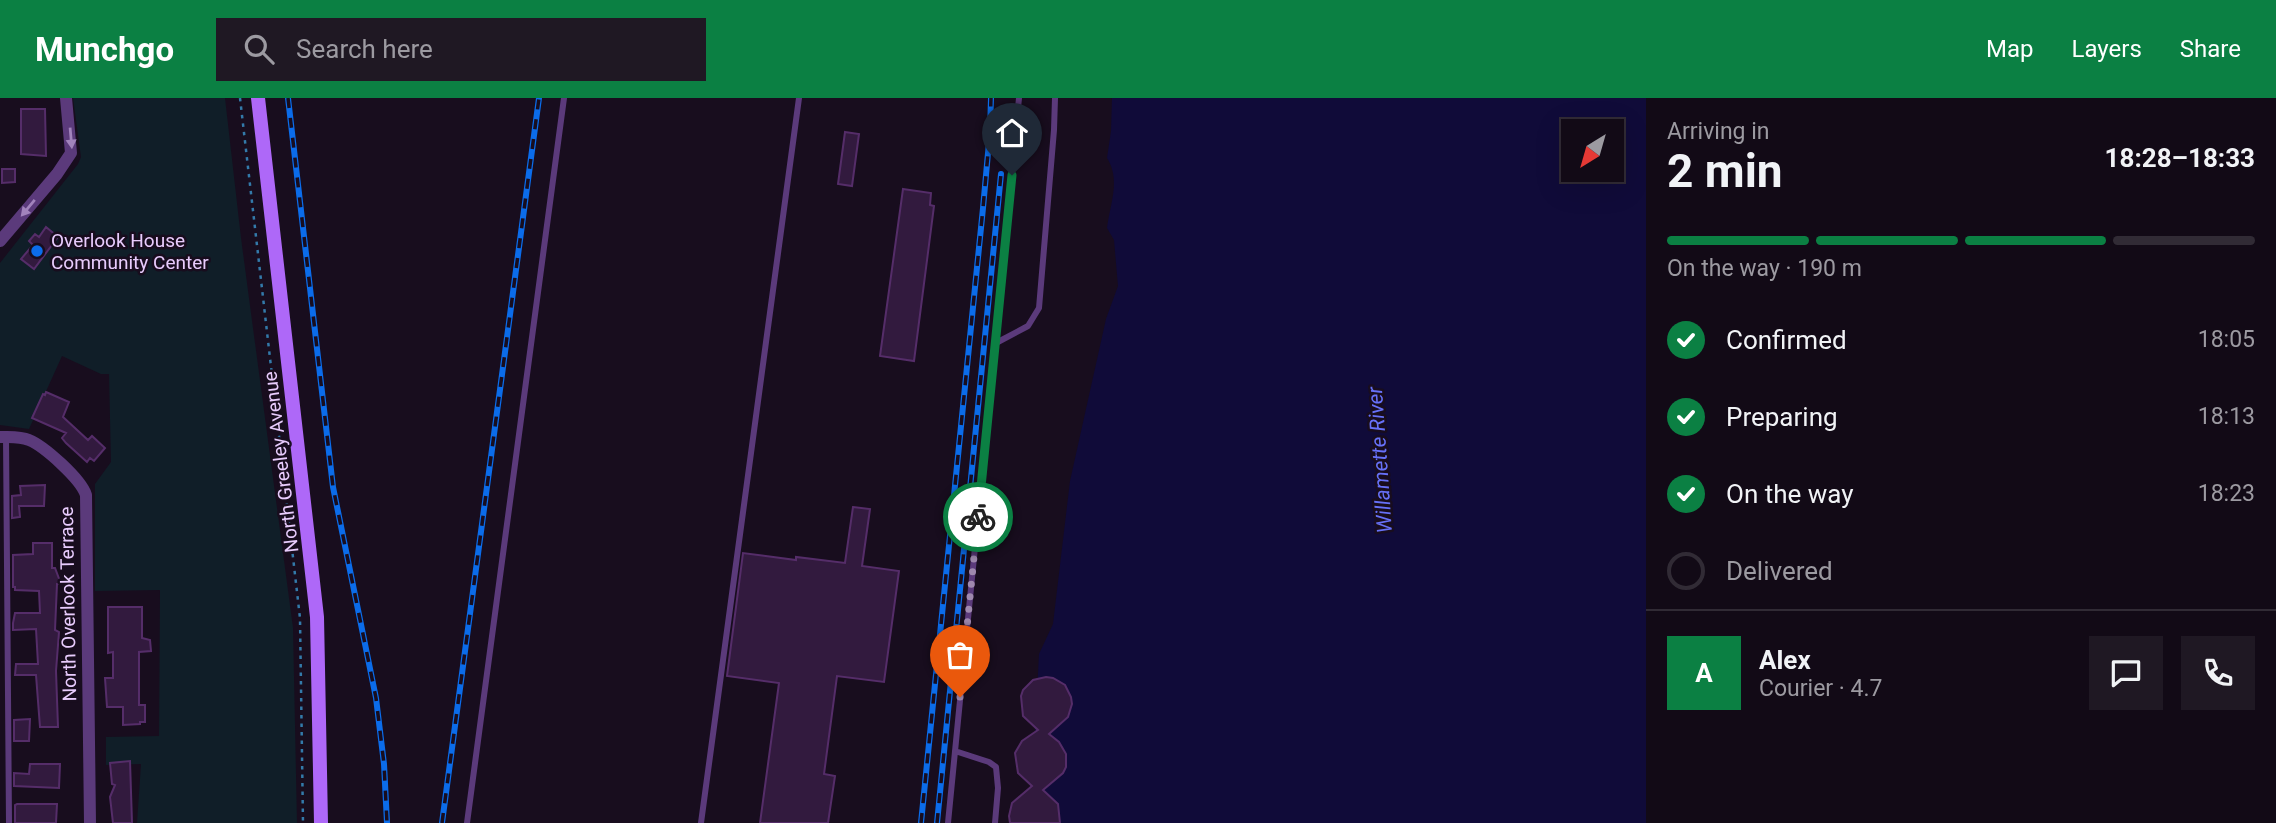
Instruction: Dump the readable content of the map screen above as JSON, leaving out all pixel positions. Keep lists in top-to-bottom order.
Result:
{
  "streets": {
    "main road": ["North Greeley Avenue"],
    "street": ["North Overlook Terrace"]
  },
  "water": ["Willamette River"],
  "places": ["Overlook House Community Center"],
  "north": "bottom left",
  "page": {
    "header": "Munchgo",
    "search": "Search here",
    "nav": ["Map", "Layers", "Share"],
    "heading": ["2 min", "Arriving in", "18:28–18:33"],
    "panel": ["Alex", "Courier · 4.7"],
    "bar": "On the way · 190 m",
    "list": [
      ["Confirmed", "18:05"],
      ["Preparing", "18:13"],
      ["On the way", "18:23"],
      "Delivered"
    ],
    "round": "A"
  }
}
